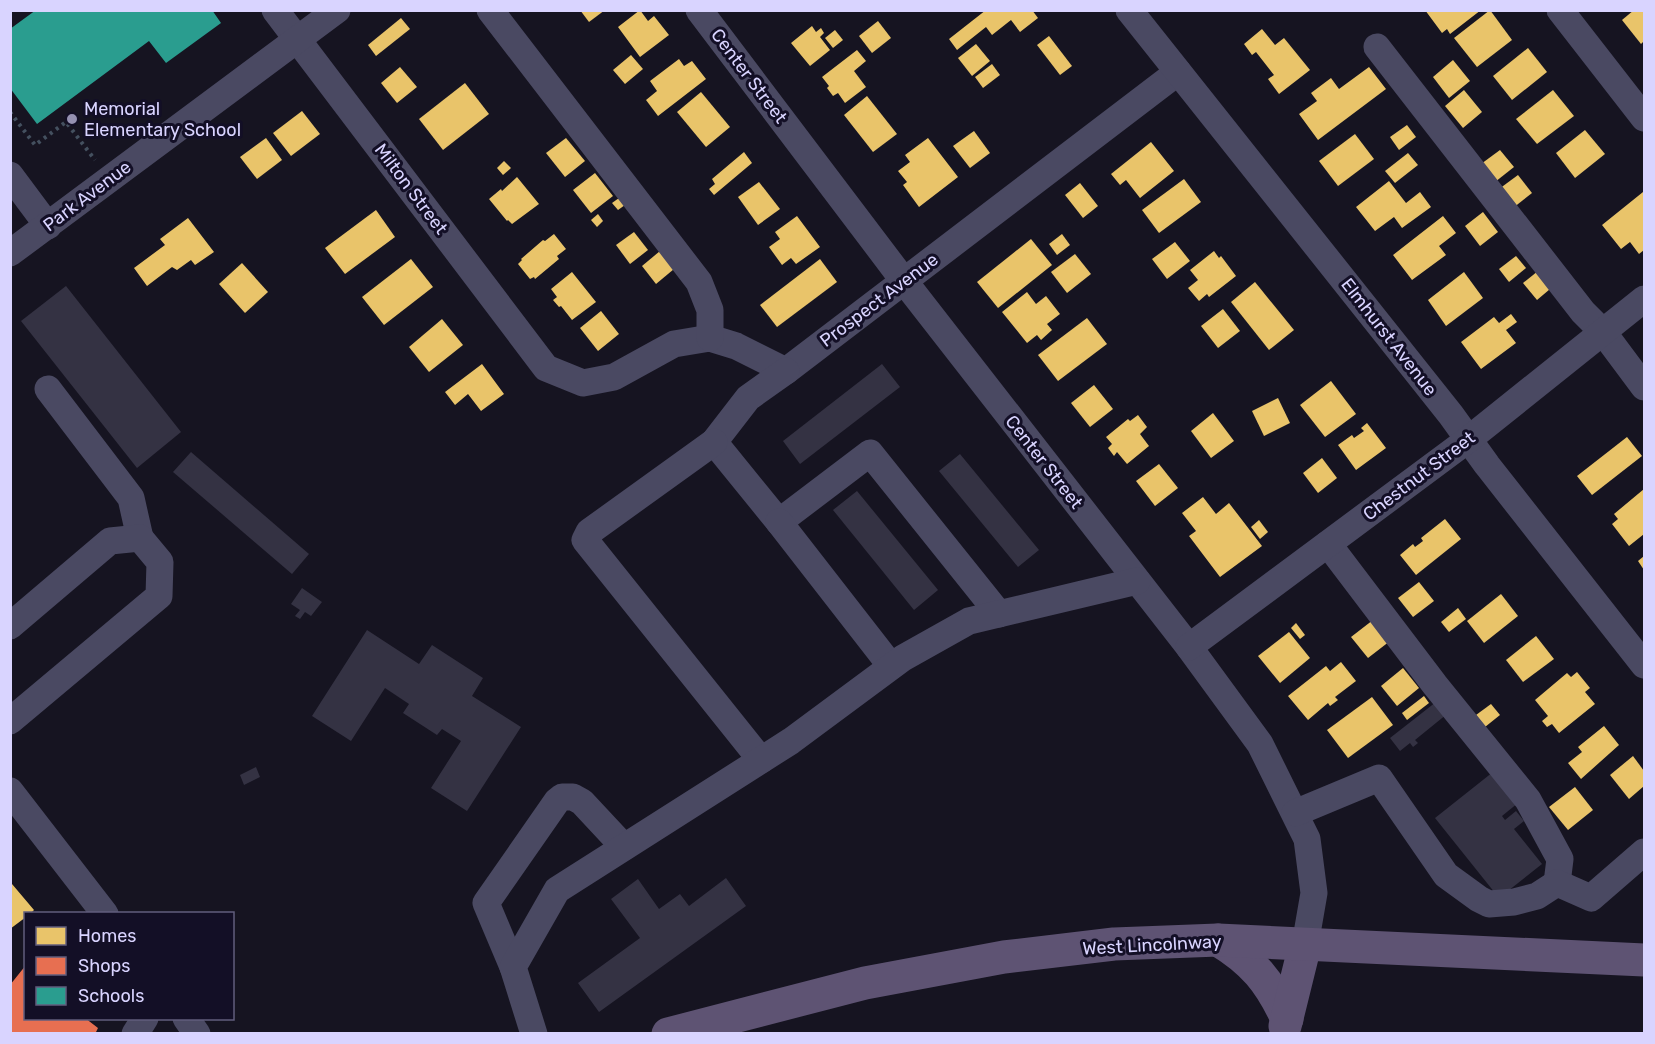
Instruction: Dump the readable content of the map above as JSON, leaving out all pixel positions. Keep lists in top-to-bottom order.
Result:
{
  "streets": {
    "main road": ["West Lincolnway"],
    "street": [
      "Center Street",
      "Milton Street",
      "Park Avenue",
      "Prospect Avenue",
      "Elmhurst Avenue",
      "Chestnut Street"
    ]
  },
  "crossings": [
    ["Center Street", "Prospect Avenue"],
    ["Center Street", "Chestnut Street"],
    ["Center Street", "West Lincolnway"],
    ["Milton Street", "Park Avenue"],
    ["Prospect Avenue", "Elmhurst Avenue"],
    ["Elmhurst Avenue", "Chestnut Street"]
  ],
  "places": ["Memorial Elementary School"],
  "legend": ["Homes", "Shops", "Schools"]
}
